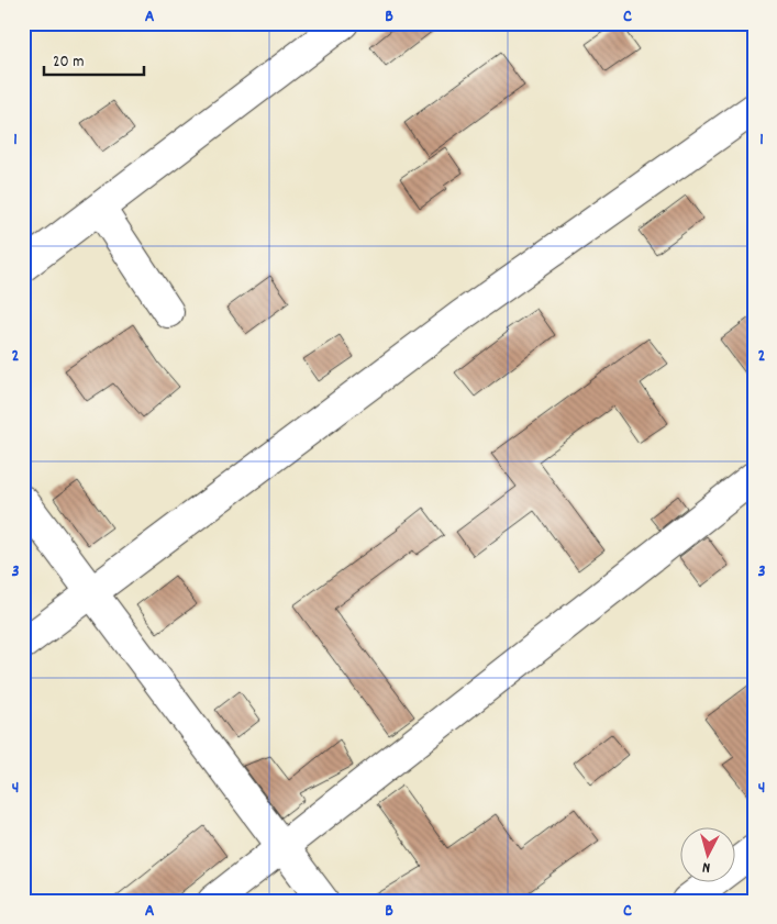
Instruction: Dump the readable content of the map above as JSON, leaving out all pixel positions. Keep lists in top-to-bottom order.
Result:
{
  "scale_bar": "20 m",
  "north": "bottom",
  "grid": {
    "columns": ["A", "B", "C"],
    "rows": [
      "1",
      "2",
      "3",
      "4"
    ]
  }
}
